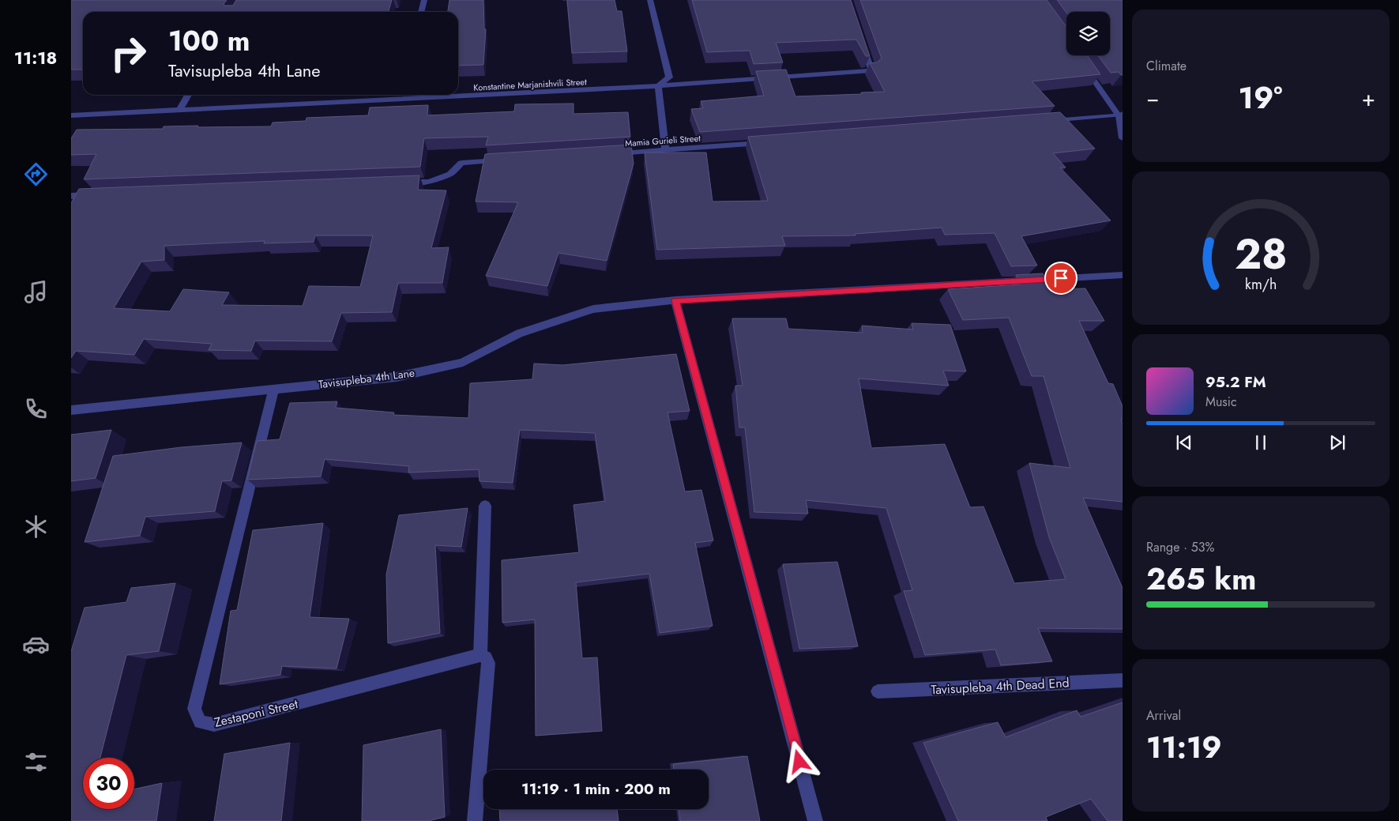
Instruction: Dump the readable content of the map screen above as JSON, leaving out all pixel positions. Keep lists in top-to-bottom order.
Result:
{
  "streets": {
    "street": [
      "Konstantine Marjanishvili Street",
      "Mamia Gurieli Street",
      "Tavisupleba 4th Lane",
      "Tavisupleba 4th Dead End",
      "Zestaponi Street"
    ]
  },
  "crossings": [
    ["Tavisupleba 4th Lane", "Zestaponi Street"]
  ],
  "page": {
    "tabs": "11:18",
    "tile": [
      "Climate",
      ["Range · 53%", "265 km"],
      ["Arrival", "11:19"]
    ],
    "turn": ["100 m", "Tavisupleba 4th Lane"],
    "heat": ["−", "19°", "+"],
    "song": ["95.2 FM", "Music"],
    "limit": "30",
    "trip": "11:19 · 1 min · 200 m",
    "gauge": ["28", "km/h"]
  }
}
